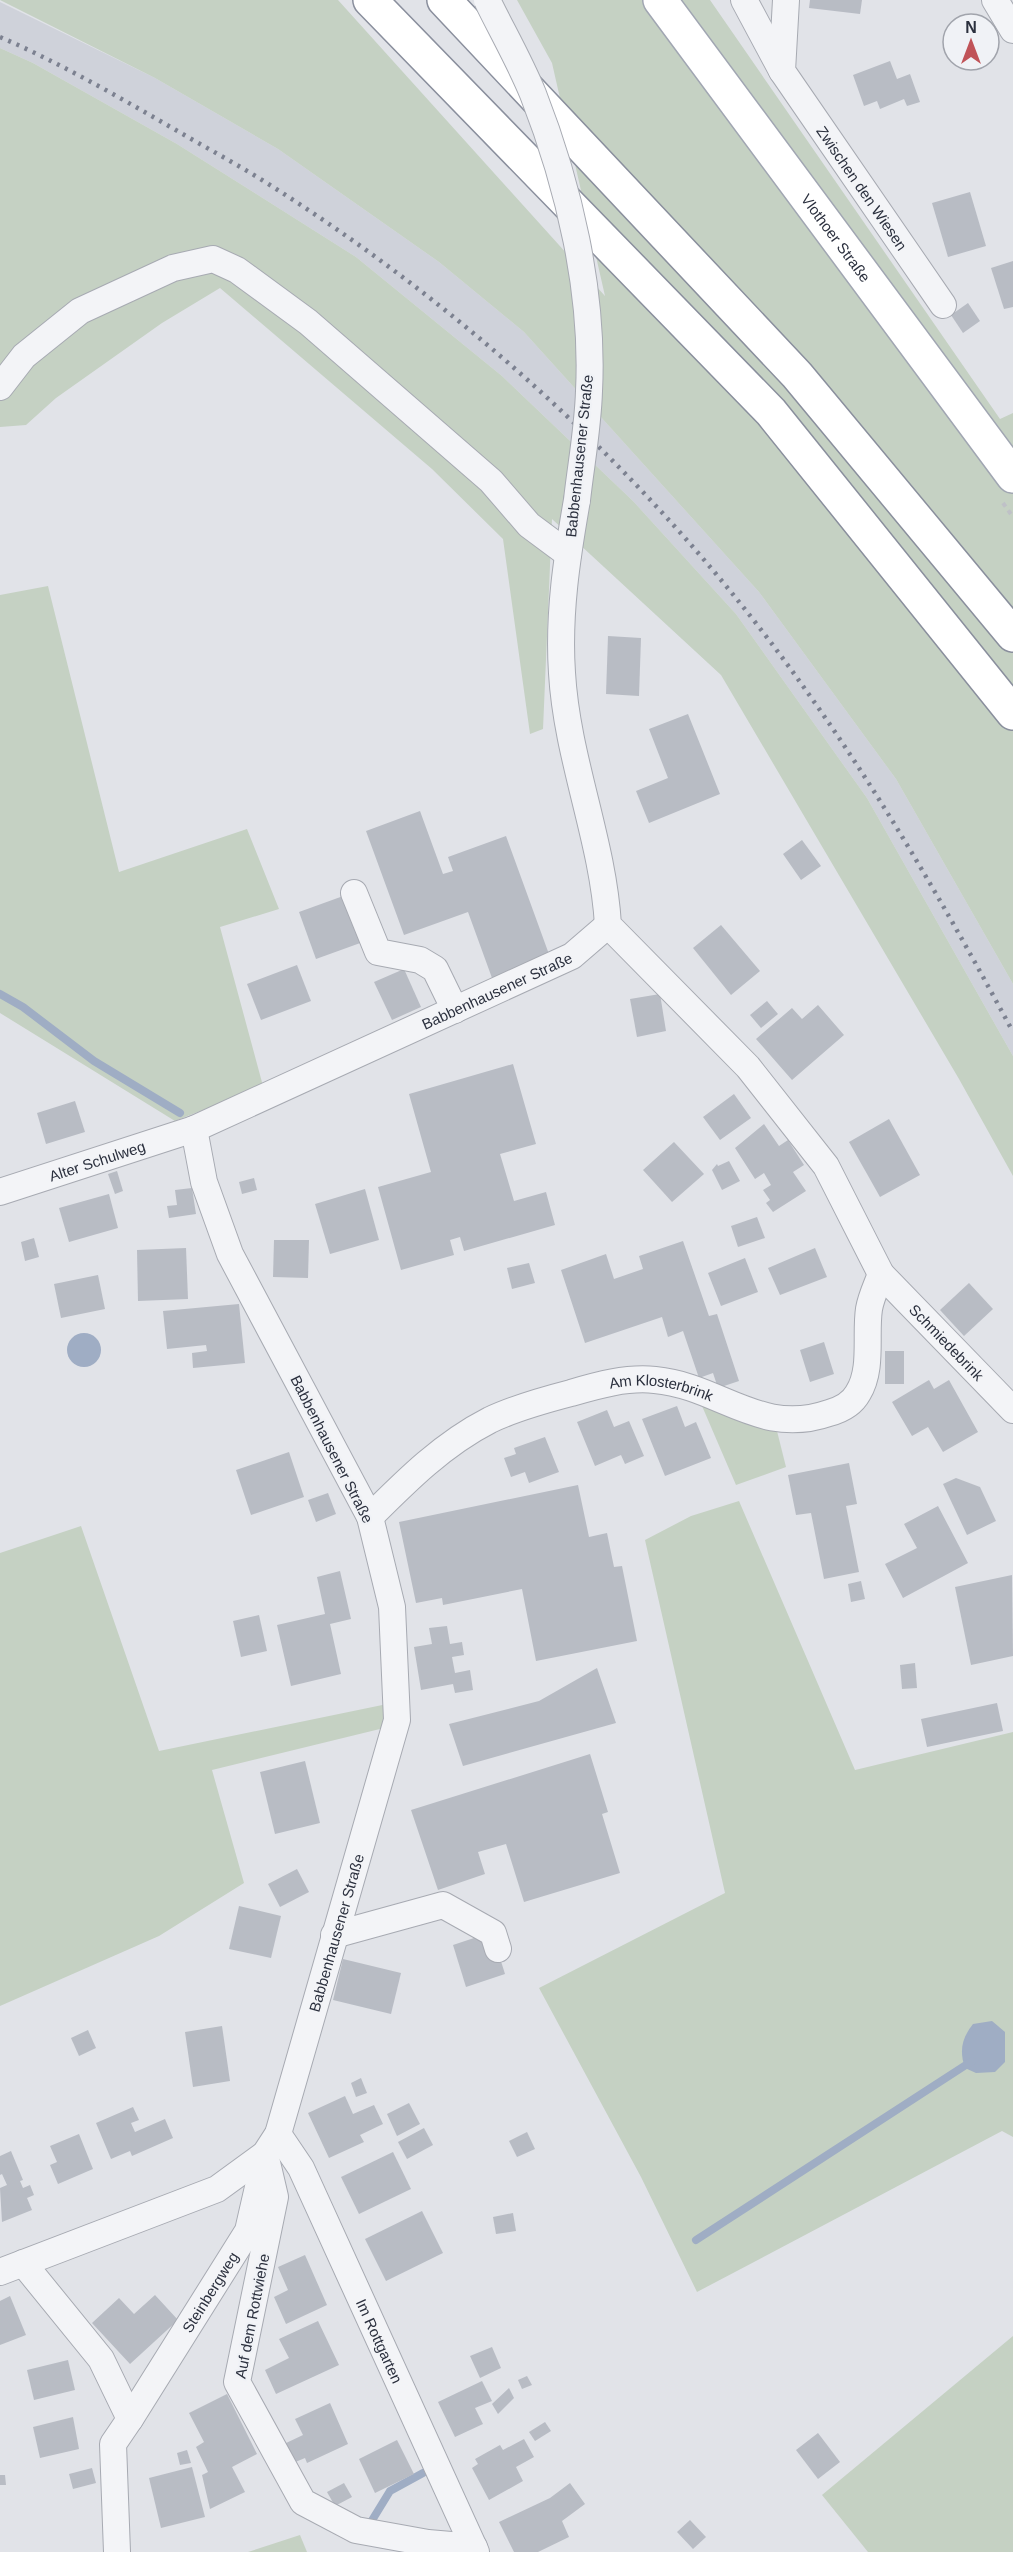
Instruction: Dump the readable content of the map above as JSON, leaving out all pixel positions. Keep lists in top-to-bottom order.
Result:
{
  "streets": {
    "main road": ["Vlothoer Straße"],
    "street": [
      "Zwischen den Wiesen",
      "Babbenhausener Straße",
      "Alter Schulweg",
      "Schmiedebrink",
      "Am Klosterbrink",
      "Steinbergweg",
      "Auf dem Rottwiehe",
      "Im Rottgarten"
    ]
  },
  "crossings": [
    ["Babbenhausener Straße", "Alter Schulweg"],
    ["Babbenhausener Straße", "Am Klosterbrink"],
    ["Babbenhausener Straße", "Steinbergweg"],
    ["Babbenhausener Straße", "Auf dem Rottwiehe"],
    ["Babbenhausener Straße", "Im Rottgarten"],
    ["Schmiedebrink", "Am Klosterbrink"],
    ["Steinbergweg", "Auf dem Rottwiehe"],
    ["Steinbergweg", "Im Rottgarten"],
    ["Auf dem Rottwiehe", "Im Rottgarten"]
  ],
  "north": "top"
}
